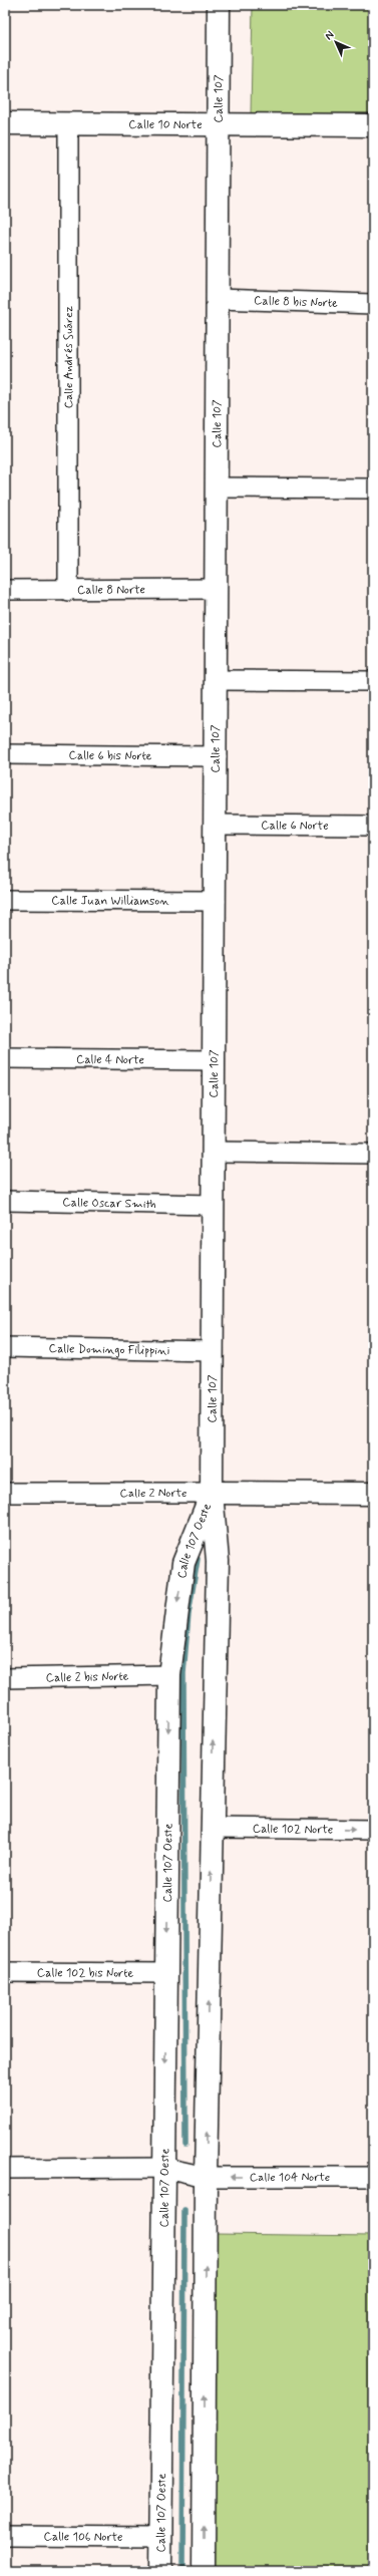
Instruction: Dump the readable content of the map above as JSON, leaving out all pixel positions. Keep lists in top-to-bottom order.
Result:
{
  "streets": {
    "street": [
      "Calle 107",
      "Calle 10 Norte",
      "Calle 8 bis Norte",
      "Calle Andrés Suárez",
      "Calle 8 Norte",
      "Calle 6 bis Norte",
      "Calle 6 Norte",
      "Calle Juan Williamson",
      "Calle 4 Norte",
      "Calle Oscar Smith",
      "Calle Domingo Filippini",
      "Calle 2 Norte",
      "Calle 107 Oeste",
      "Calle 2 bis Norte",
      "Calle 102 Norte",
      "Calle 102 bis Norte",
      "Calle 104 Norte",
      "Calle 106 Norte"
    ]
  },
  "crossings": [
    ["Calle 107", "Calle 10 Norte"],
    ["Calle 107", "Calle 8 bis Norte"],
    ["Calle 107", "Calle 8 Norte"],
    ["Calle 107", "Calle 6 bis Norte"],
    ["Calle 107", "Calle 6 Norte"],
    ["Calle 107", "Calle Juan Williamson"],
    ["Calle 107", "Calle 4 Norte"],
    ["Calle 107", "Calle Oscar Smith"],
    ["Calle 107", "Calle Domingo Filippini"],
    ["Calle 107", "Calle 2 Norte"],
    ["Calle 107", "Calle 107 Oeste"],
    ["Calle 10 Norte", "Calle Andrés Suárez"],
    ["Calle Andrés Suárez", "Calle 8 Norte"],
    ["Calle 2 Norte", "Calle 107 Oeste"],
    ["Calle 107 Oeste", "Calle 2 bis Norte"],
    ["Calle 107 Oeste", "Calle 102 Norte"],
    ["Calle 107 Oeste", "Calle 102 bis Norte"],
    ["Calle 107 Oeste", "Calle 104 Norte"],
    ["Calle 107 Oeste", "Calle 106 Norte"]
  ],
  "one_way": ["Calle 102 Norte", "Calle 104 Norte"],
  "north": "top left"
}
